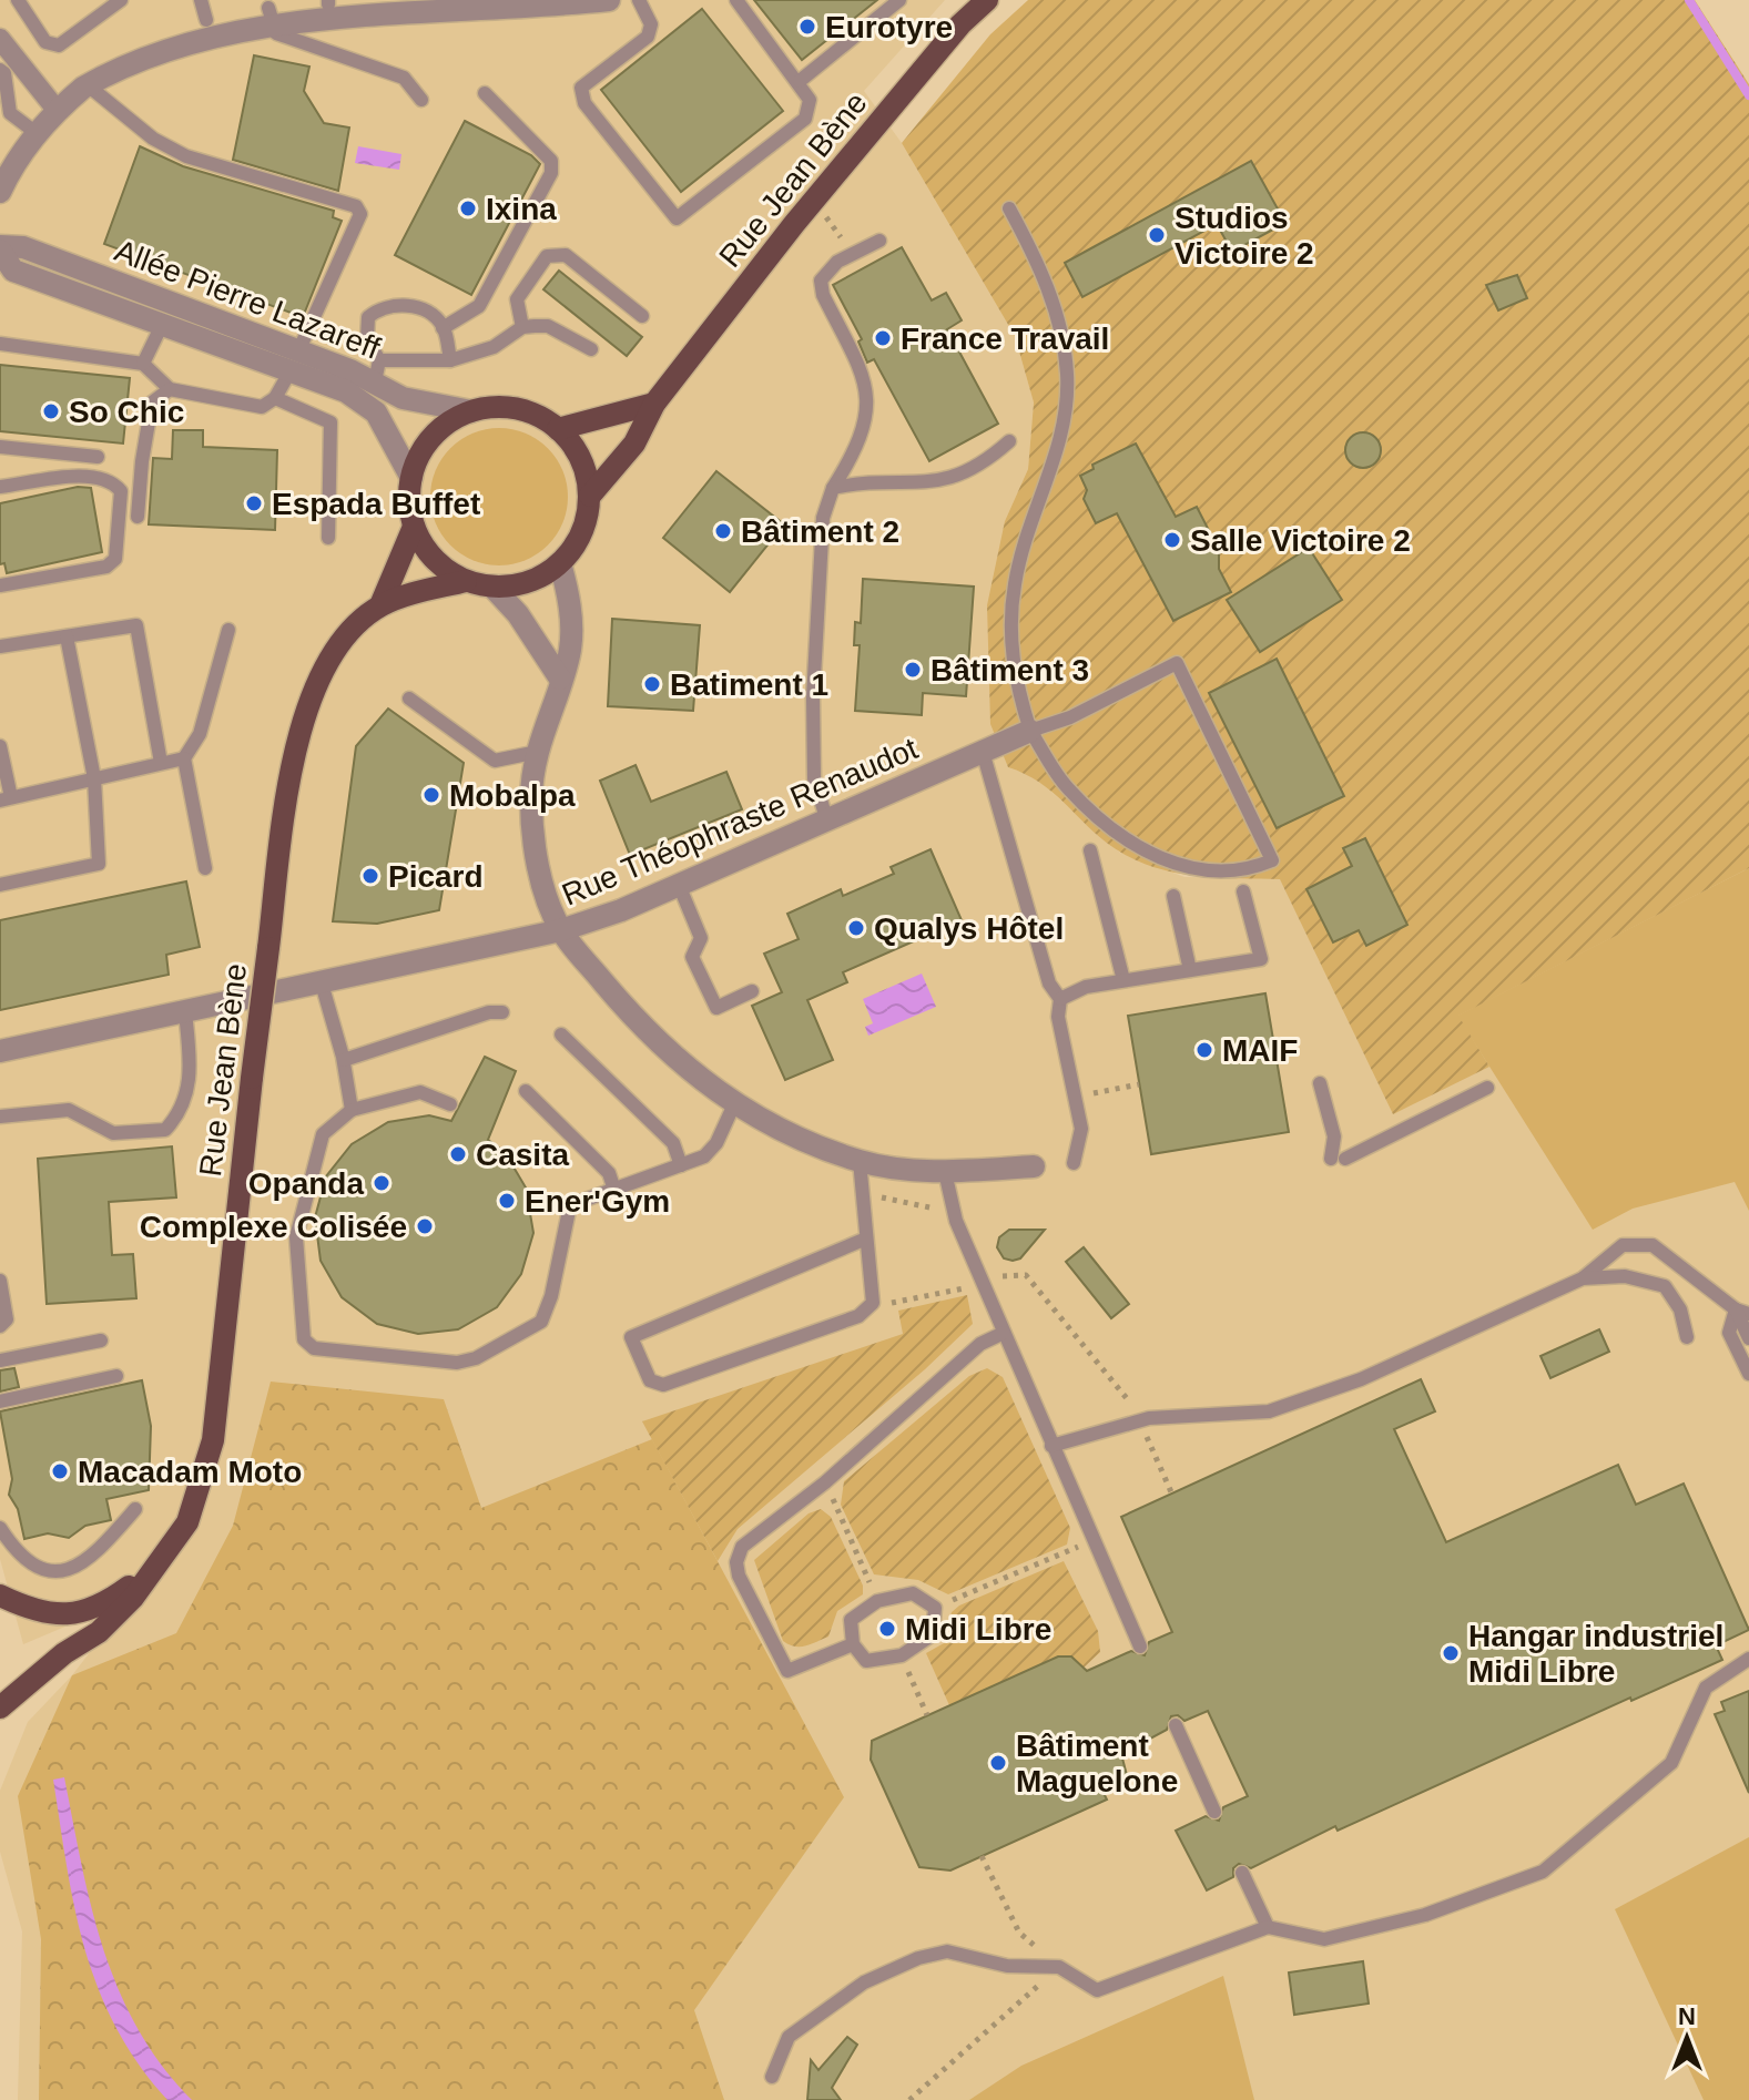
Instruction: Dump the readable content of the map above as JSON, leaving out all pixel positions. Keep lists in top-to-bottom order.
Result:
{
  "streets": {
    "main road": ["Rue Jean Bène"],
    "street": ["Allée Pierre Lazareff", "Rue Théophraste Renaudot"]
  },
  "crossings": [
    ["Rue Jean Bène", "Allée Pierre Lazareff"]
  ],
  "places": [
    "Eurotyre",
    "Ixina",
    "Studios Victoire 2",
    "France Travail",
    "So Chic",
    "Espada Buffet",
    "Bâtiment 2",
    "Salle Victoire 2",
    "Bâtiment 3",
    "Batiment 1",
    "Mobalpa",
    "Picard",
    "Qualys Hôtel",
    "MAIF",
    "Casita",
    "Opanda",
    "Ener'Gym",
    "Complexe Colisée",
    "Macadam Moto",
    "Midi Libre",
    "Hangar industriel Midi Libre",
    "Bâtiment Maguelone"
  ],
  "north": "top"
}
